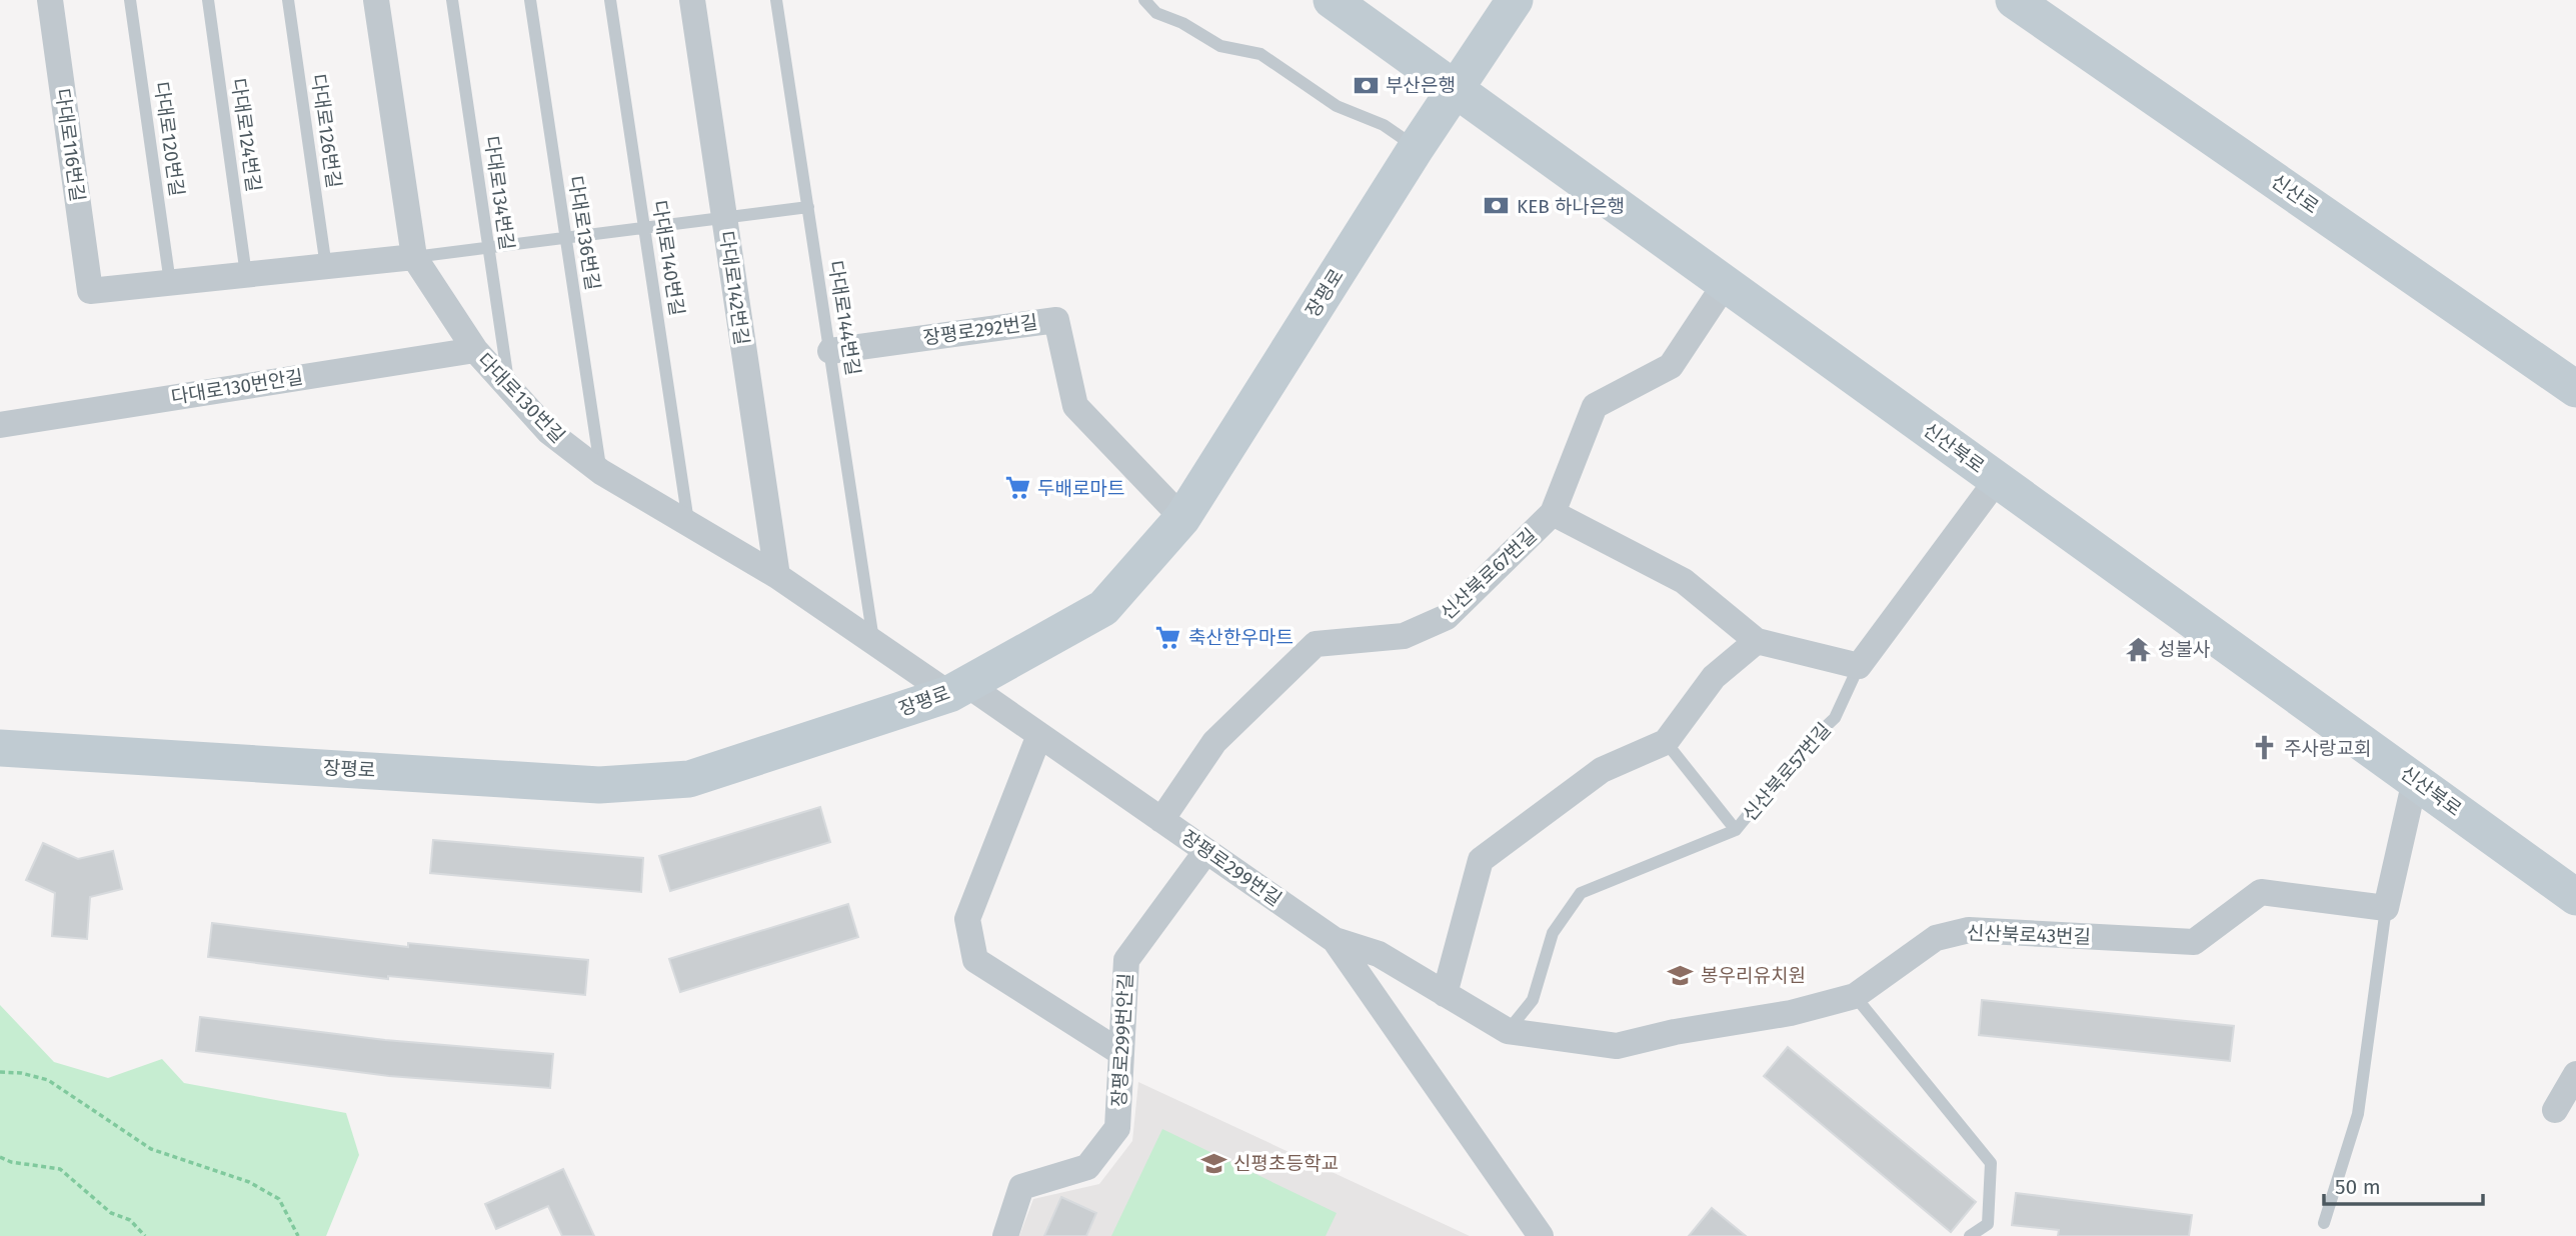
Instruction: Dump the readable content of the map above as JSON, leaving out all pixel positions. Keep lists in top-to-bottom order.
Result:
{
  "streets": {
    "street": [
      "다대로116번길",
      "신산로",
      "다대로142번길",
      "장평로",
      "장평로292번길",
      "다대로130번안길",
      "다대로130번길",
      "신산북로",
      "신산북로67번길",
      "신산북로57번길",
      "장평로299번길",
      "신산북로43번길",
      "장평로299번안길"
    ],
    "lane": [
      "다대로126번길",
      "다대로124번길",
      "다대로120번길",
      "다대로134번길",
      "다대로136번길",
      "다대로140번길",
      "다대로144번길"
    ]
  },
  "crossings": [
    ["다대로120번길", "다대로116번길"],
    ["다대로134번길", "다대로130번길"],
    ["다대로136번길", "다대로130번길"],
    ["다대로140번길", "다대로130번길"],
    ["다대로142번길", "다대로130번길"],
    ["장평로", "장평로292번길"],
    ["장평로", "다대로130번길"],
    ["장평로", "신산북로"],
    ["장평로", "장평로299번길"],
    ["다대로144번길", "장평로292번길"],
    ["다대로144번길", "다대로130번길"],
    ["다대로130번안길", "다대로130번길"],
    ["다대로130번길", "장평로299번길"],
    ["신산북로", "신산북로67번길"],
    ["신산북로", "신산북로57번길"],
    ["신산북로67번길", "장평로299번길"],
    ["신산북로57번길", "장평로299번길"],
    ["신산북로57번길", "신산북로43번길"],
    ["장평로299번길", "신산북로43번길"],
    ["장평로299번길", "장평로299번안길"]
  ],
  "places": {
    "bank": ["부산은행", "KEB 하나은행"],
    "supermarket": ["두배로마트", "축산한우마트"],
    "temple": ["성불사"],
    "church": ["주사랑교회"],
    "school or university": ["봉우리유치원", "신평초등학교"]
  },
  "scale_bar": "50 m"
}
